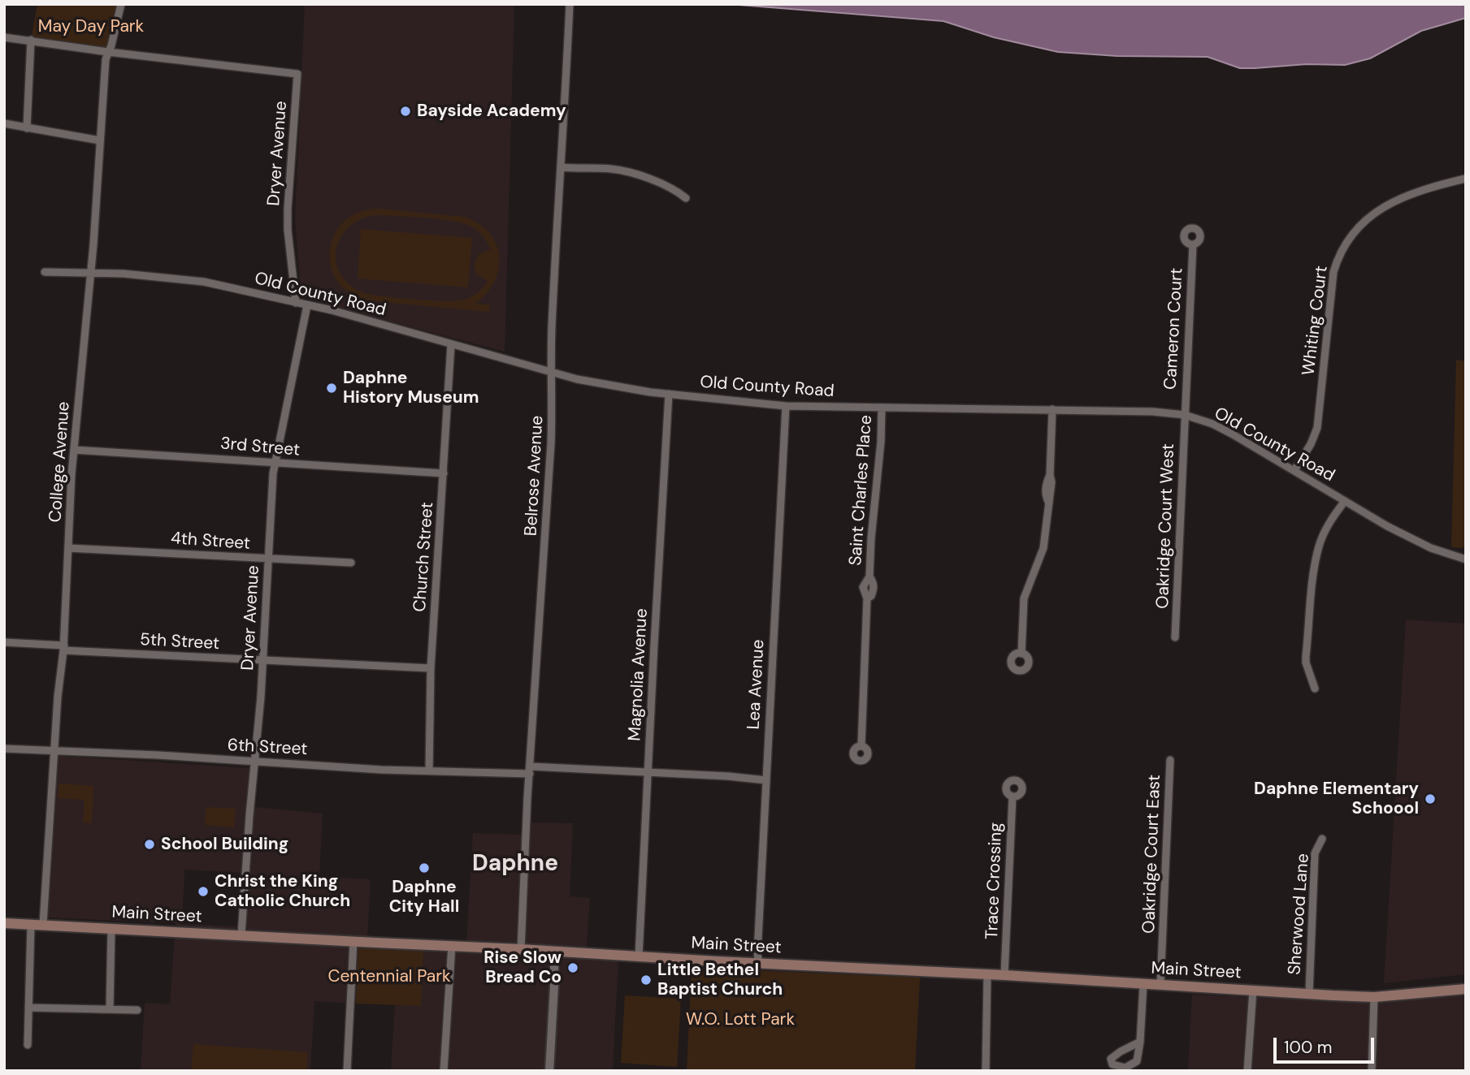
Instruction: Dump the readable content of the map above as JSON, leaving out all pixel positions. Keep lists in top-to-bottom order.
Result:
{
  "streets": {
    "main road": ["Main Street"],
    "street": [
      "Dryer Avenue",
      "Old County Road",
      "Whiting Court",
      "Cameron Court",
      "3rd Street",
      "College Avenue",
      "Belrose Avenue",
      "Saint Charles Place",
      "Oakridge Court West",
      "4th Street",
      "Church Street",
      "5th Street",
      "Magnolia Avenue",
      "Lea Avenue",
      "6th Street",
      "Oakridge Court East",
      "Trace Crossing",
      "Sherwood Lane"
    ]
  },
  "crossings": [
    ["Dryer Avenue", "Old County Road"],
    ["Dryer Avenue", "3rd Street"],
    ["Dryer Avenue", "College Avenue"],
    ["Dryer Avenue", "4th Street"],
    ["Dryer Avenue", "5th Street"],
    ["Dryer Avenue", "6th Street"],
    ["Dryer Avenue", "Main Street"],
    ["Old County Road", "Whiting Court"],
    ["Old County Road", "Cameron Court"],
    ["Old County Road", "College Avenue"],
    ["Old County Road", "Belrose Avenue"],
    ["Old County Road", "Saint Charles Place"],
    ["Old County Road", "Oakridge Court West"],
    ["Old County Road", "Church Street"],
    ["Old County Road", "Magnolia Avenue"],
    ["Old County Road", "Lea Avenue"],
    ["Cameron Court", "Oakridge Court West"],
    ["3rd Street", "College Avenue"],
    ["3rd Street", "Church Street"],
    ["College Avenue", "4th Street"],
    ["College Avenue", "5th Street"],
    ["College Avenue", "6th Street"],
    ["College Avenue", "Main Street"],
    ["Belrose Avenue", "6th Street"],
    ["Belrose Avenue", "Main Street"],
    ["Church Street", "5th Street"],
    ["Church Street", "6th Street"],
    ["Magnolia Avenue", "6th Street"],
    ["Magnolia Avenue", "Main Street"],
    ["Lea Avenue", "6th Street"],
    ["Lea Avenue", "Main Street"],
    ["Oakridge Court East", "Main Street"],
    ["Trace Crossing", "Main Street"],
    ["Sherwood Lane", "Main Street"]
  ],
  "districts": ["Daphne"],
  "parks": ["May Day Park", "Centennial Park", "W.O. Lott Park"],
  "places": [
    "Bayside Academy",
    "Daphne History Museum",
    "Daphne Elementary Schoool",
    "School Building",
    "Daphne City Hall",
    "Christ the King Catholic Church",
    "Rise Slow Bread Co",
    "Little Bethel Baptist Church"
  ],
  "scale_bar": "100 m"
}
